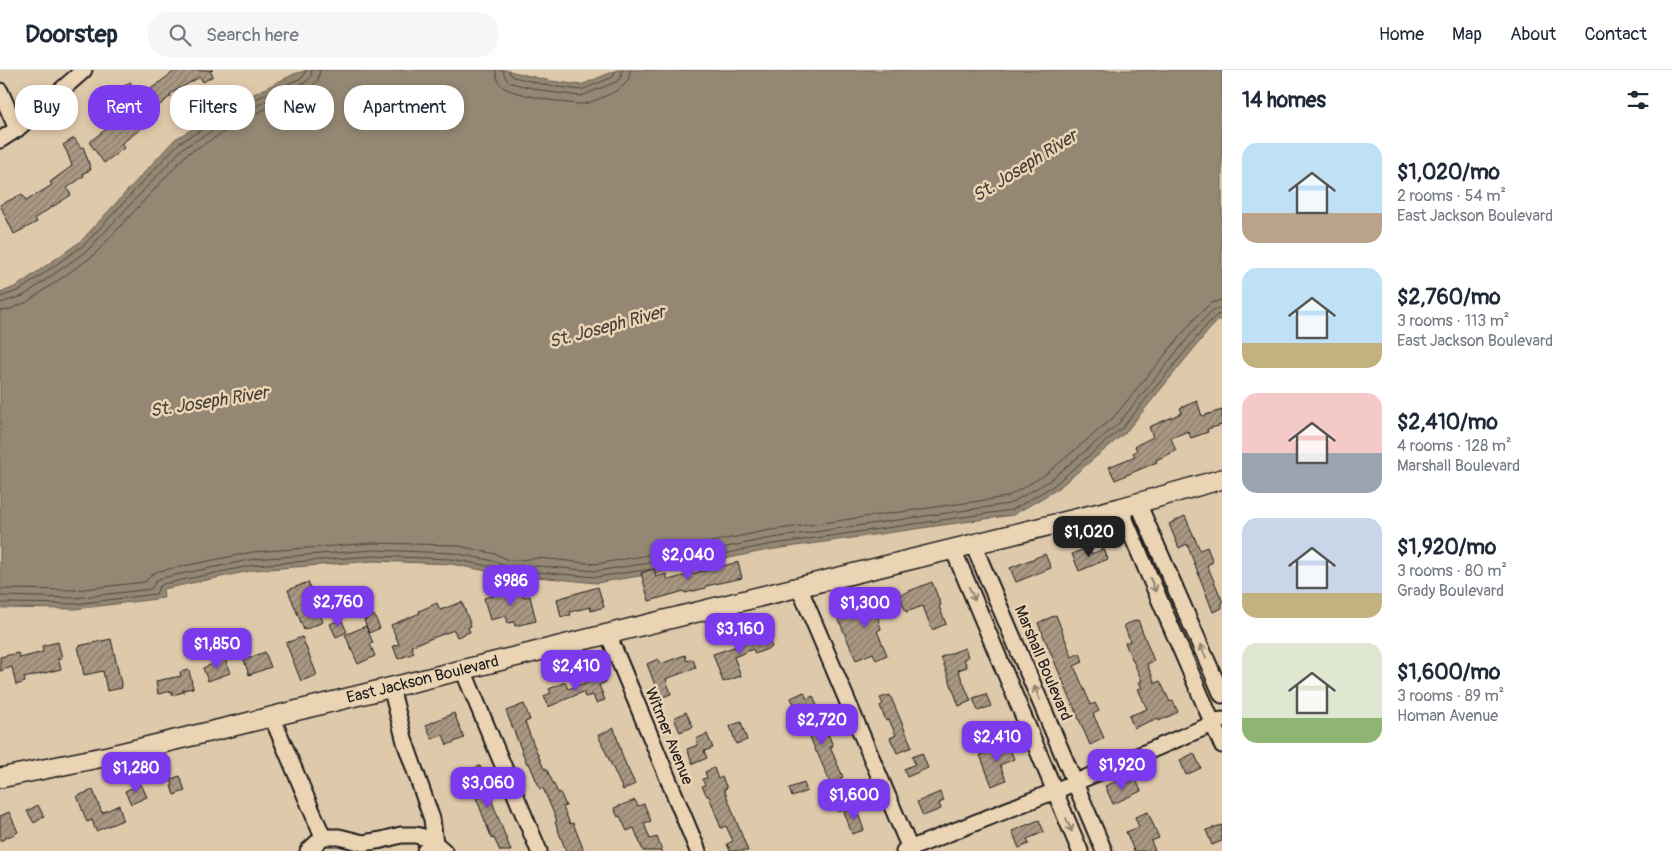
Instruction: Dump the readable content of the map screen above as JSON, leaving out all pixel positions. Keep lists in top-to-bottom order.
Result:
{
  "streets": {
    "main road": ["East Jackson Boulevard"],
    "street": ["Marshall Boulevard", "Witmer Avenue"]
  },
  "crossings": [
    ["Marshall Boulevard", "East Jackson Boulevard"],
    ["East Jackson Boulevard", "Witmer Avenue"]
  ],
  "water": ["St. Joseph River"],
  "page": {
    "header": "Doorstep",
    "search": "Search here",
    "nav": [
      "Home",
      "Map",
      "About",
      "Contact"
    ],
    "heading": "14 homes",
    "chip": [
      "Buy",
      "Rent",
      "Filters",
      "New",
      "Apartment"
    ],
    "list": [
      {
        "name": "$1,020/mo",
        "note": "2 rooms · 54 m² · East Jackson Boulevard"
      },
      {
        "name": "$2,760/mo",
        "note": "3 rooms · 113 m² · East Jackson Boulevard"
      },
      {
        "name": "$2,410/mo",
        "note": "4 rooms · 128 m² · Marshall Boulevard"
      },
      {
        "name": "$1,920/mo",
        "note": "3 rooms · 80 m² · Grady Boulevard"
      },
      {
        "name": "$1,600/mo",
        "note": "3 rooms · 89 m² · Homan Avenue"
      }
    ],
    "price": [
      "$1,020",
      "$2,040",
      "$986",
      "$2,760",
      "$1,300",
      "$3,160",
      "$1,850",
      "$2,410",
      "$2,720",
      "$2,410",
      "$1,920",
      "$1,280",
      "$3,060",
      "$1,600"
    ]
  }
}
